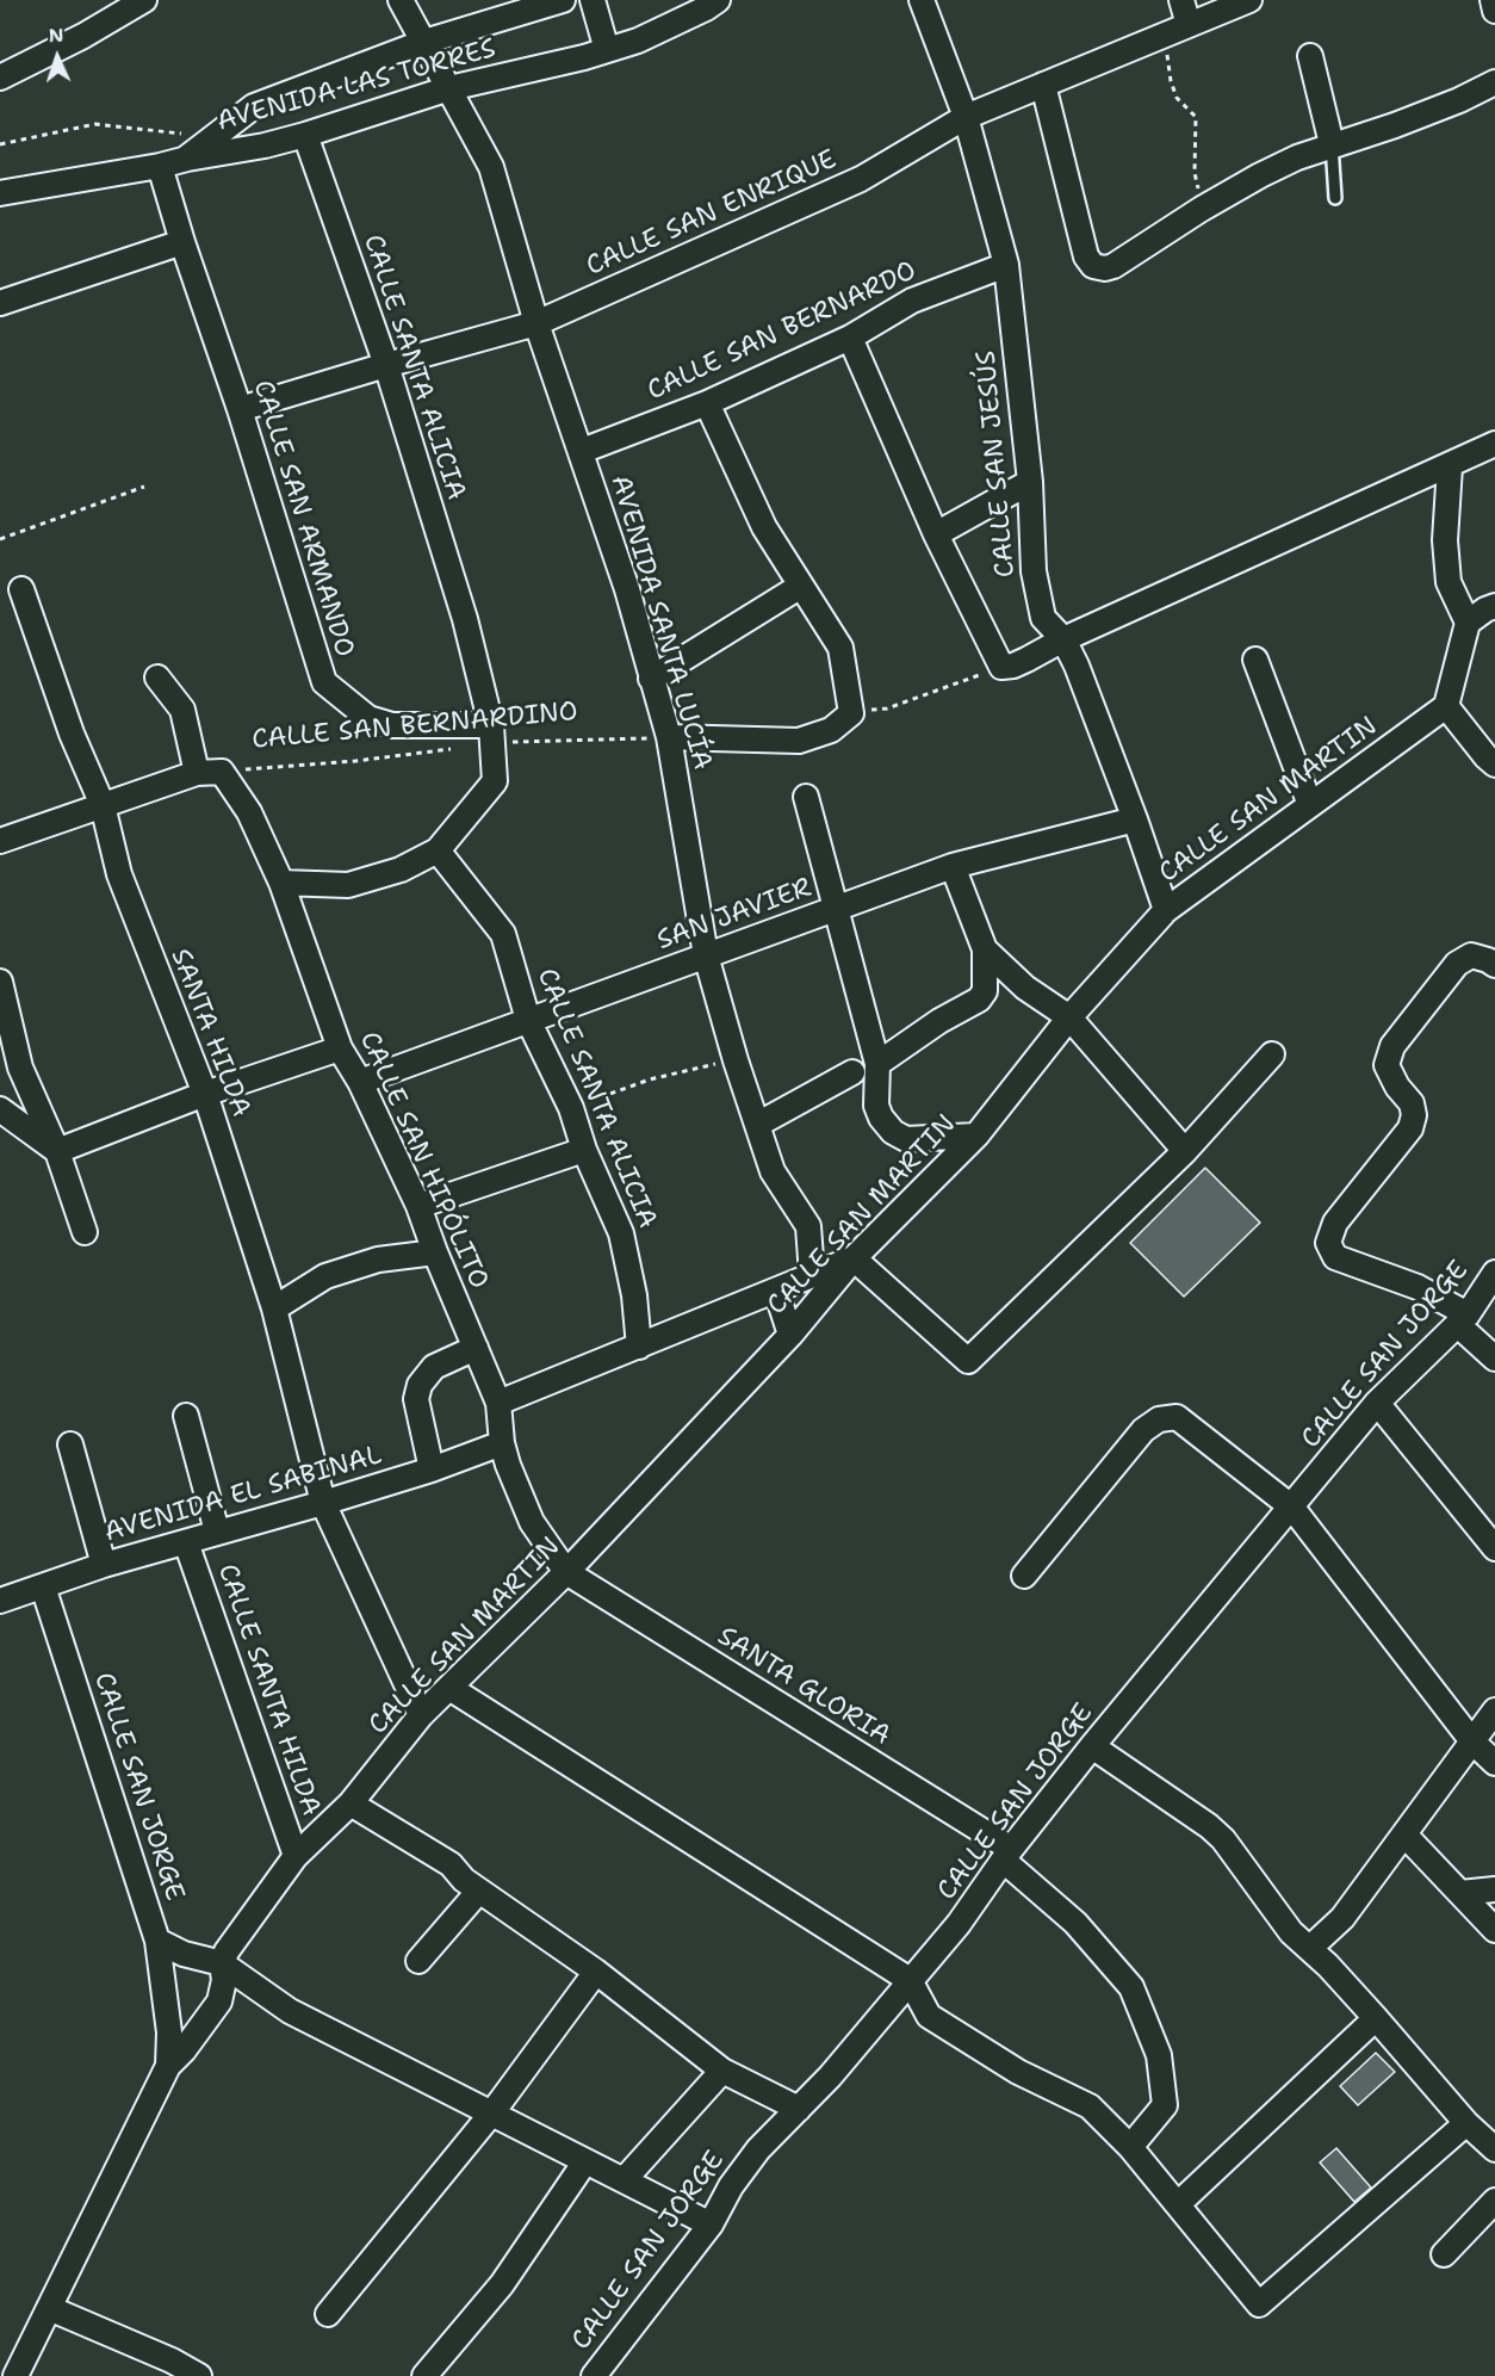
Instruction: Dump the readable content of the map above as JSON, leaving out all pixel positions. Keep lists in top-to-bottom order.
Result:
{
  "streets": {
    "street": [
      "AVENIDA LAS TORRES",
      "CALLE SAN ENRIQUE",
      "CALLE SAN BERNARDO",
      "CALLE SANTA ALICIA",
      "CALLE SAN JESÚS",
      "CALLE SAN ARMANDO",
      "AVENIDA SANTA LUCÍA",
      "CALLE SAN MARTIN",
      "SAN JAVIER",
      "SANTA HILDA",
      "CALLE SAN HIPÓLITO",
      "CALLE SAN JORGE",
      "AVENIDA EL SABINAL",
      "SANTA GLORIA",
      "CALLE SANTA HILDA"
    ],
    "path": ["CALLE SAN BERNARDINO"]
  },
  "crossings": [
    ["AVENIDA LAS TORRES", "CALLE SANTA ALICIA"],
    ["AVENIDA LAS TORRES", "CALLE SAN ARMANDO"],
    ["AVENIDA LAS TORRES", "AVENIDA SANTA LUCÍA"],
    ["CALLE SAN ENRIQUE", "CALLE SANTA ALICIA"],
    ["CALLE SAN ENRIQUE", "CALLE SAN JESÚS"],
    ["CALLE SAN ENRIQUE", "CALLE SAN ARMANDO"],
    ["CALLE SAN ENRIQUE", "AVENIDA SANTA LUCÍA"],
    ["CALLE SAN BERNARDO", "CALLE SAN JESÚS"],
    ["CALLE SAN BERNARDO", "AVENIDA SANTA LUCÍA"],
    ["CALLE SANTA ALICIA", "CALLE SAN ARMANDO"],
    ["CALLE SANTA ALICIA", "CALLE SAN BERNARDINO"],
    ["CALLE SANTA ALICIA", "SAN JAVIER"],
    ["CALLE SAN JESÚS", "CALLE SAN MARTIN"],
    ["CALLE SAN JESÚS", "SAN JAVIER"],
    ["CALLE SAN ARMANDO", "CALLE SAN BERNARDINO"],
    ["AVENIDA SANTA LUCÍA", "CALLE SAN BERNARDINO"],
    ["AVENIDA SANTA LUCÍA", "SAN JAVIER"],
    ["CALLE SAN BERNARDINO", "CALLE SAN HIPÓLITO"],
    ["CALLE SAN MARTIN", "SANTA HILDA"],
    ["CALLE SAN MARTIN", "CALLE SAN HIPÓLITO"],
    ["CALLE SAN MARTIN", "CALLE SAN JORGE"],
    ["CALLE SAN MARTIN", "SANTA GLORIA"],
    ["CALLE SAN MARTIN", "CALLE SANTA HILDA"],
    ["SAN JAVIER", "CALLE SAN HIPÓLITO"],
    ["SANTA HILDA", "AVENIDA EL SABINAL"],
    ["CALLE SAN HIPÓLITO", "AVENIDA EL SABINAL"],
    ["CALLE SAN HIPÓLITO", "SANTA GLORIA"],
    ["CALLE SAN JORGE", "AVENIDA EL SABINAL"],
    ["CALLE SAN JORGE", "SANTA GLORIA"],
    ["AVENIDA EL SABINAL", "CALLE SANTA HILDA"]
  ],
  "north": "top"
}
